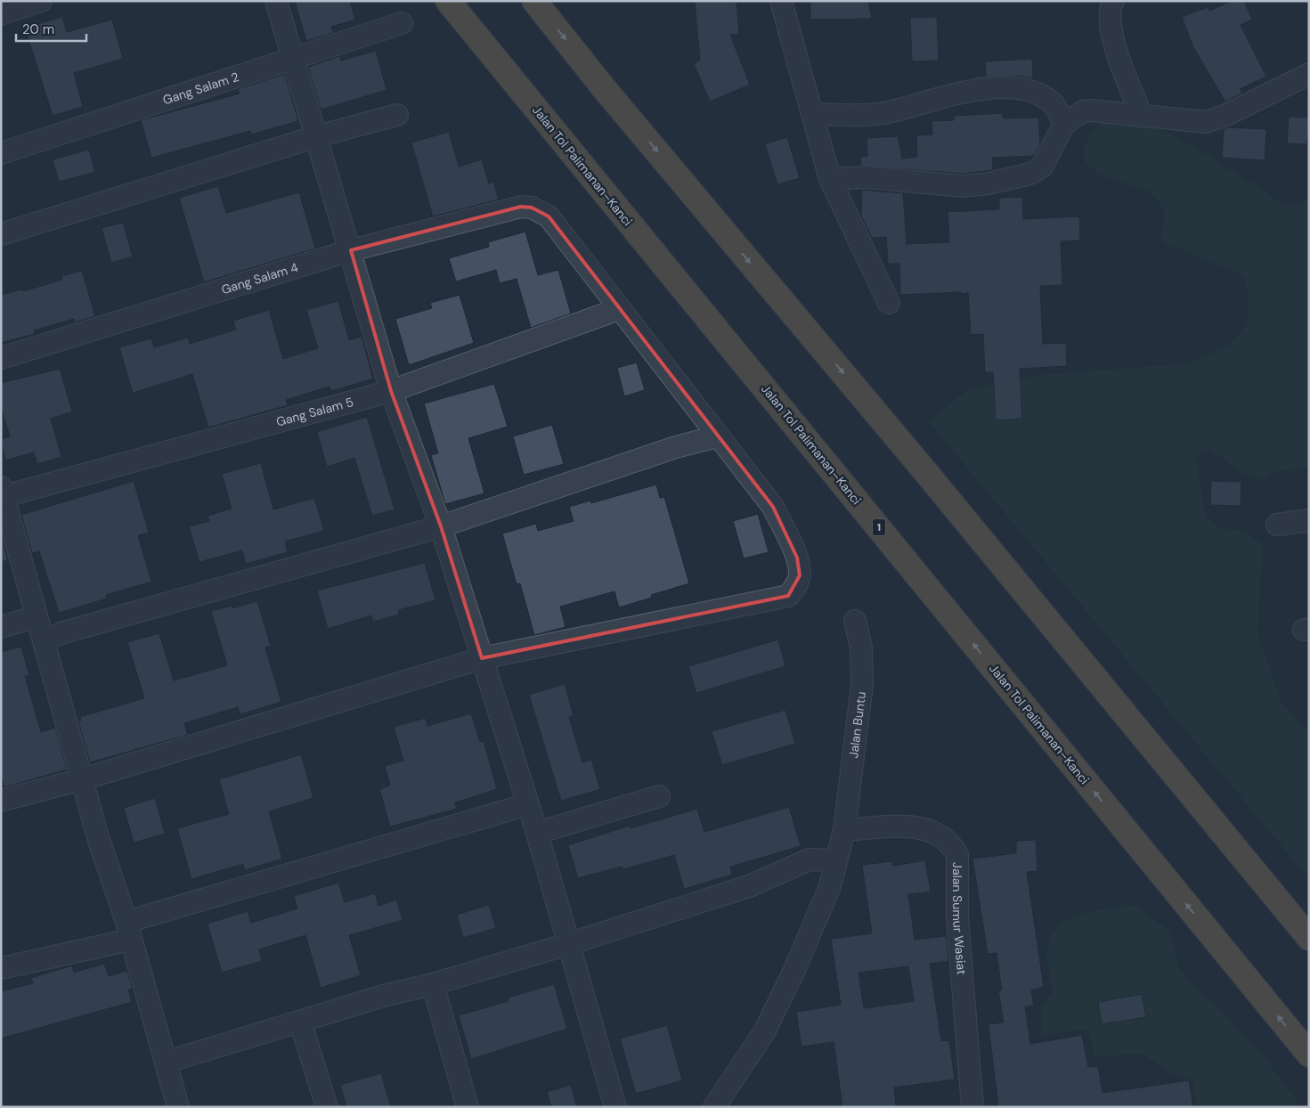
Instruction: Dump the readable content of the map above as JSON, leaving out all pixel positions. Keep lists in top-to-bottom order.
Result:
{
  "streets": {
    "highway": ["Jalan Tol Palimanan–Kanci", "1"],
    "street": [
      "Gang Salam 2",
      "Gang Salam 4",
      "Gang Salam 5",
      "Jalan Buntu",
      "Jalan Sumur Wasiat"
    ]
  },
  "crossings": [
    ["Gang Salam 4", "Gang Salam 5"],
    ["Jalan Buntu", "Jalan Sumur Wasiat"]
  ],
  "scale_bar": "20 m"
}
